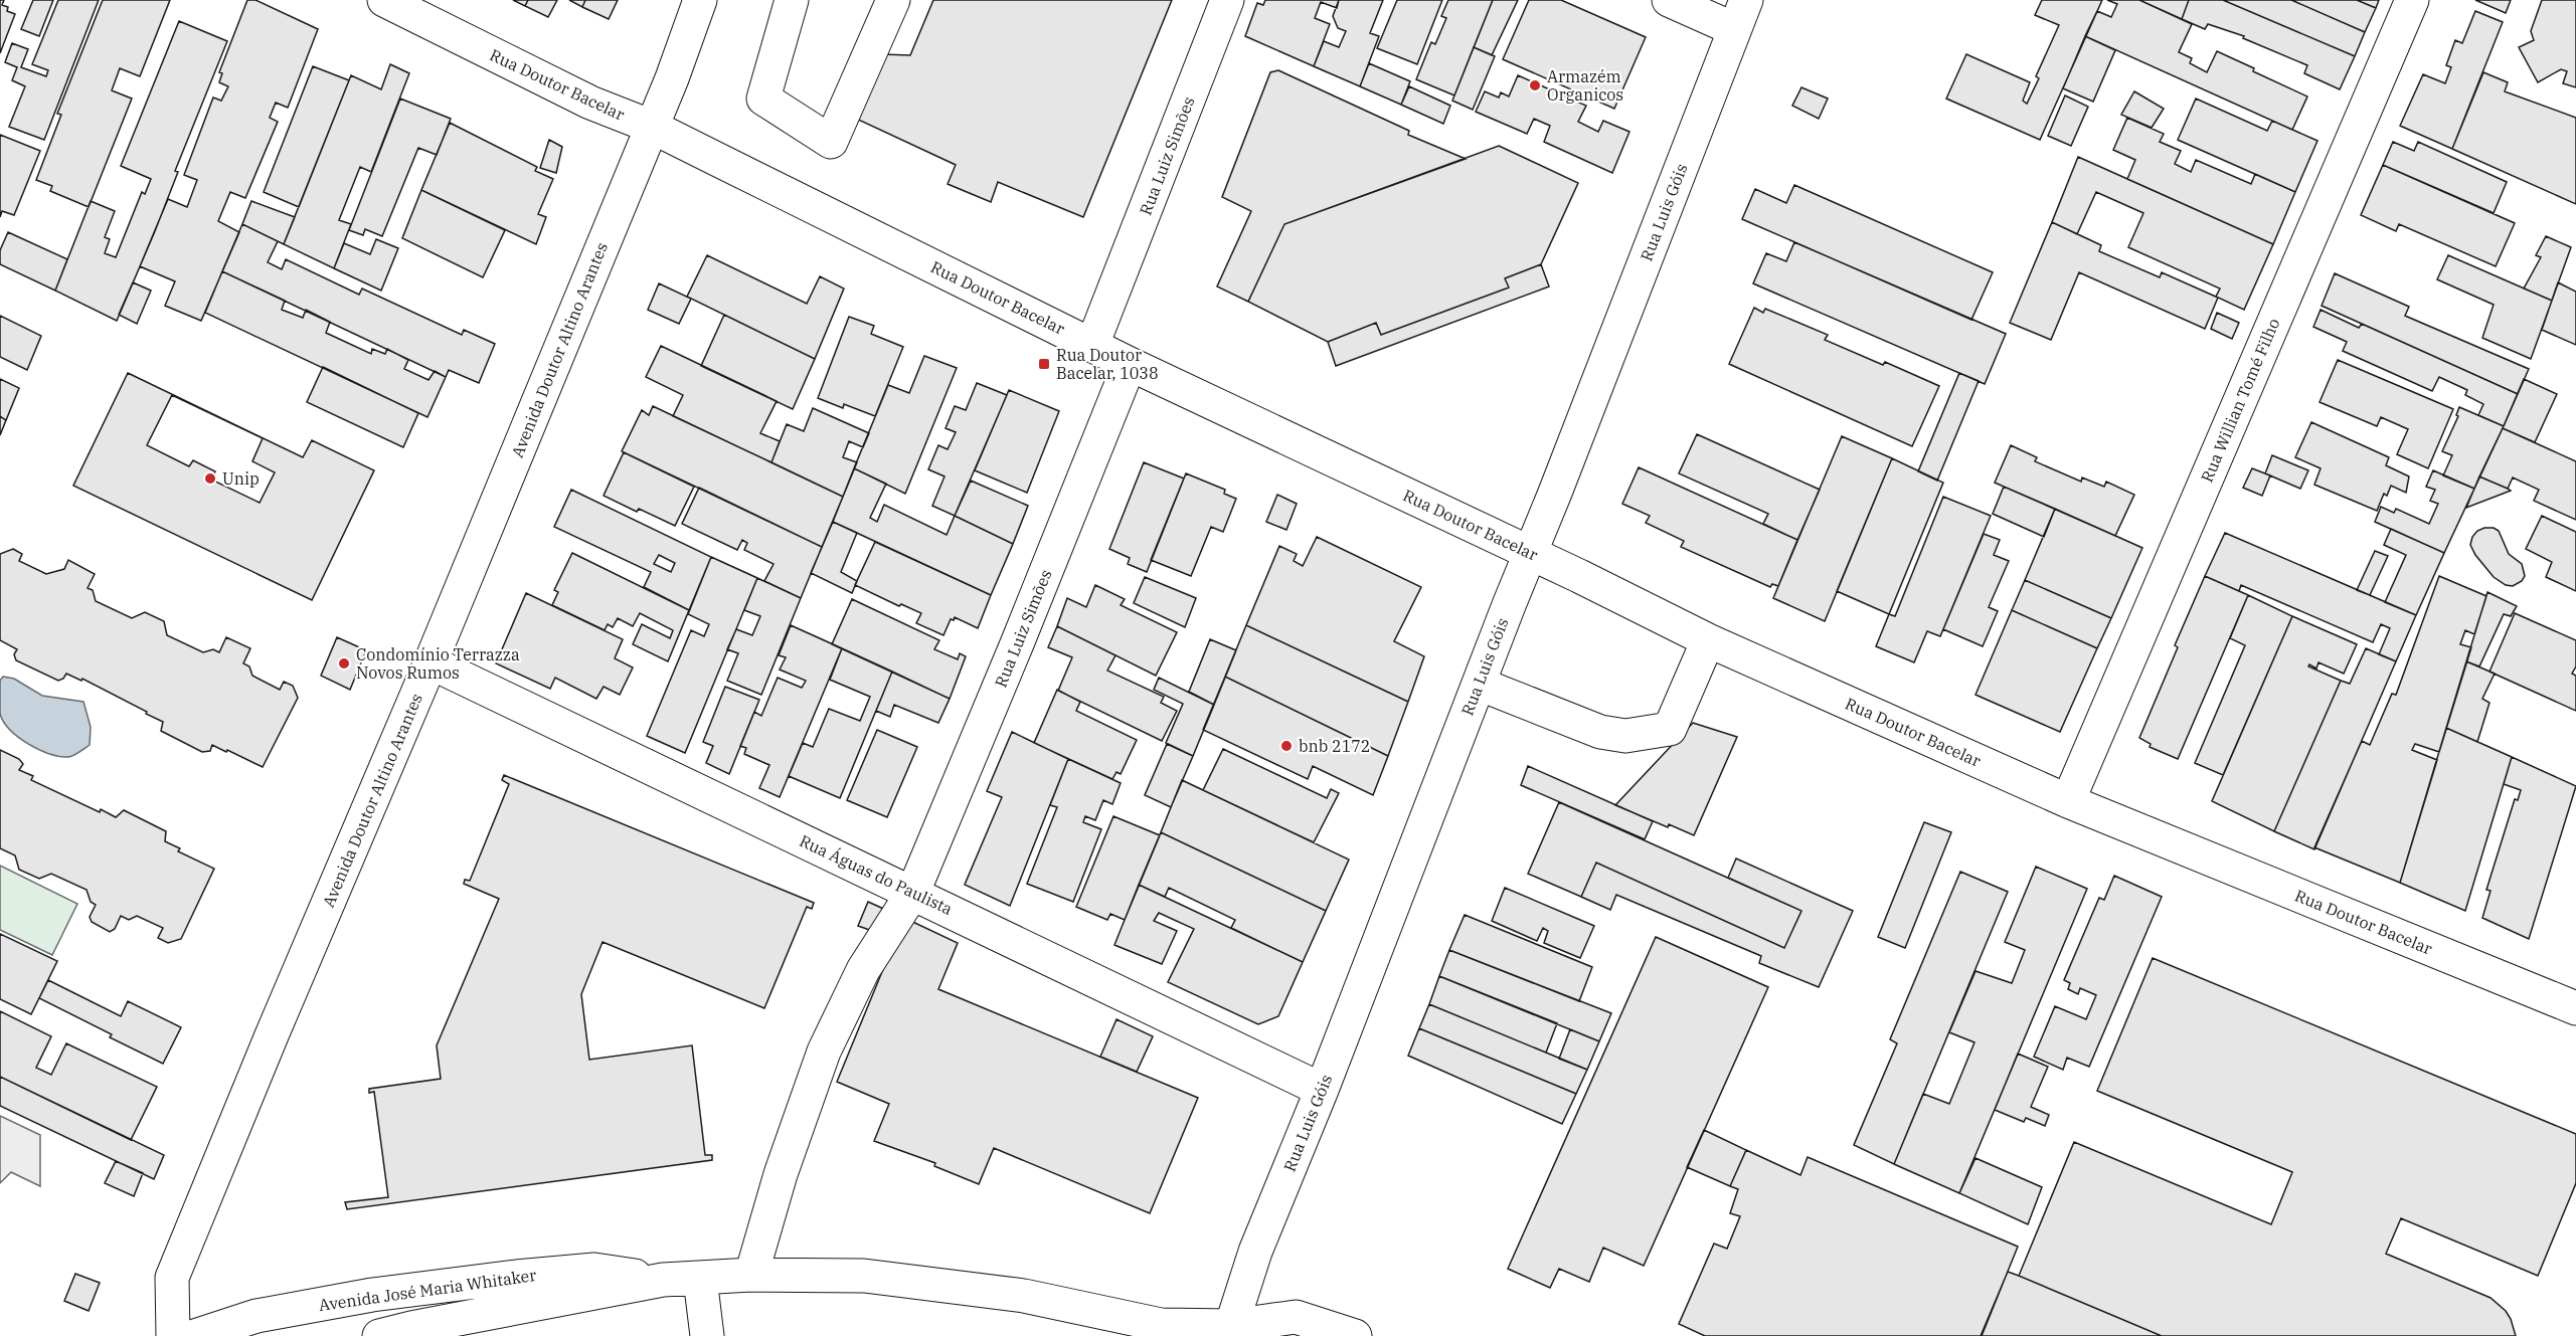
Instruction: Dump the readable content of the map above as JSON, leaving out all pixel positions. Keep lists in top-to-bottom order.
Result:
{
  "streets": {
    "street": [
      "Rua Doutor Bacelar",
      "Rua Luiz Simões",
      "Rua Luis Góis",
      "Avenida Doutor Altino Arantes",
      "Rua Willian Tomé Filho",
      "Rua Águas do Paulista",
      "Avenida José Maria Whitaker"
    ]
  },
  "crossings": [
    ["Rua Doutor Bacelar", "Rua Luiz Simões"],
    ["Rua Doutor Bacelar", "Rua Luis Góis"],
    ["Rua Doutor Bacelar", "Avenida Doutor Altino Arantes"],
    ["Rua Doutor Bacelar", "Rua Willian Tomé Filho"],
    ["Rua Luiz Simões", "Rua Águas do Paulista"],
    ["Rua Luiz Simões", "Avenida José Maria Whitaker"],
    ["Rua Luis Góis", "Rua Águas do Paulista"],
    ["Rua Luis Góis", "Avenida José Maria Whitaker"],
    ["Avenida Doutor Altino Arantes", "Rua Águas do Paulista"]
  ],
  "places": {
    "other": [
      "Armazém Organicos",
      "Unip",
      "Condomínio Terrazza Novos Rumos",
      "bnb 2172"
    ],
    "transit": ["Rua Doutor Bacelar, 1038"]
  }
}
